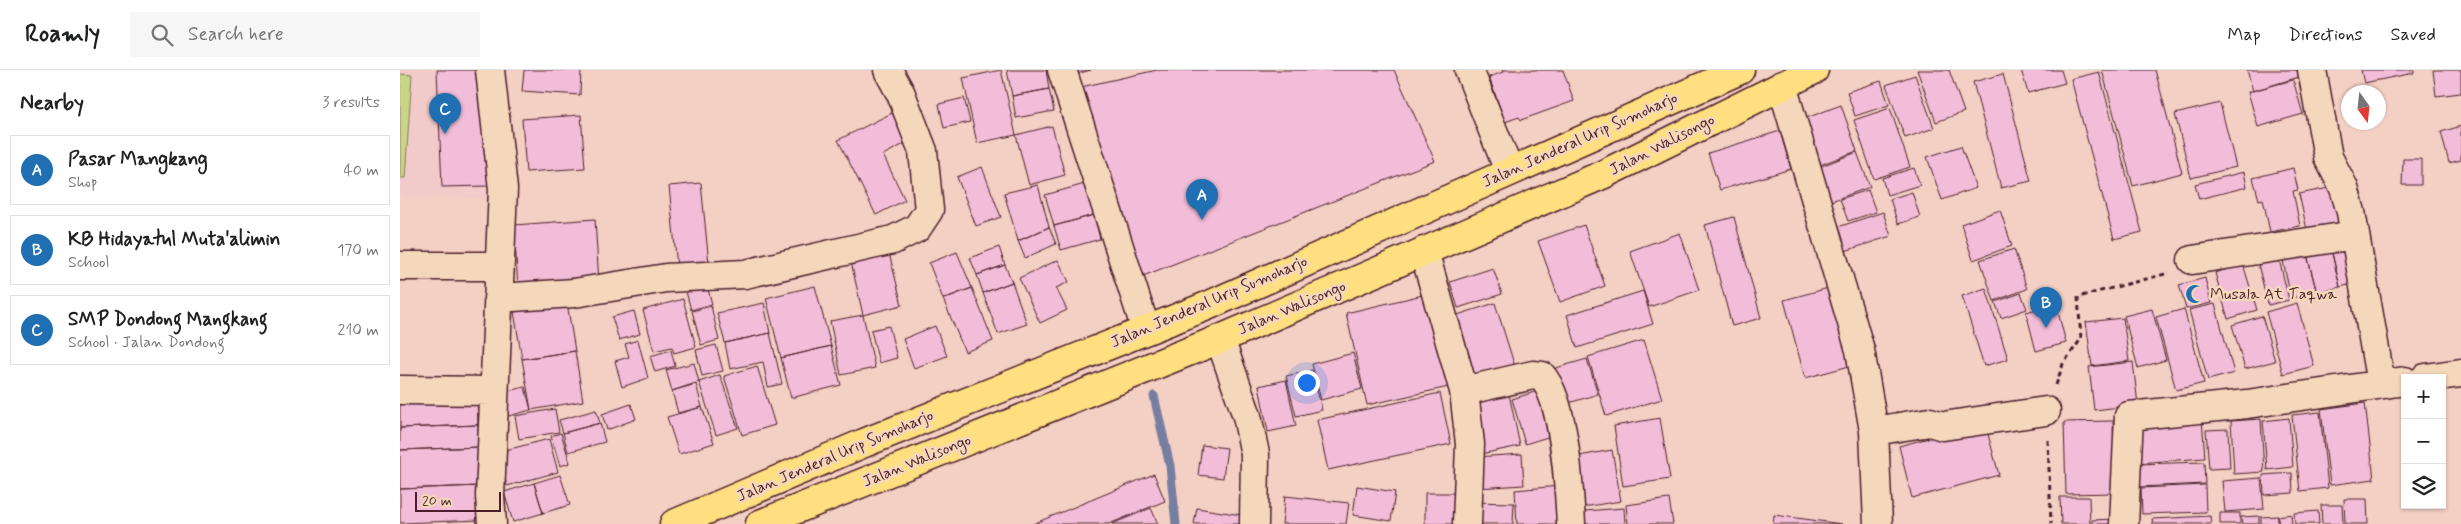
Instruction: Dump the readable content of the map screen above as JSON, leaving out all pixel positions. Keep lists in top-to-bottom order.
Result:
{
  "streets": {
    "highway": ["Jalan Jenderal Urip Sumoharjo", "Jalan Walisongo"]
  },
  "places": {
    "mosque": ["Musala At Taqwa"]
  },
  "scale_bar": "20 m",
  "north": "bottom",
  "page": {
    "header": "Roamly",
    "search": "Search here",
    "nav": ["Map", "Directions", "Saved"],
    "heading": ["Nearby", "3 results"],
    "pins": ["C", "A", "B"],
    "list": [
      {
        "mark": "A",
        "name": "Pasar Mangkang",
        "note": "Shop",
        "value": "40 m"
      },
      {
        "mark": "B",
        "name": "KB Hidayatul Muta'alimin",
        "note": "School",
        "value": "170 m"
      },
      {
        "mark": "C",
        "name": "SMP Dondong Mangkang",
        "note": "School · Jalan Dondong",
        "value": "210 m"
      }
    ],
    "map_buttons": ["+", "−"],
    "scale": "20 m"
  }
}
